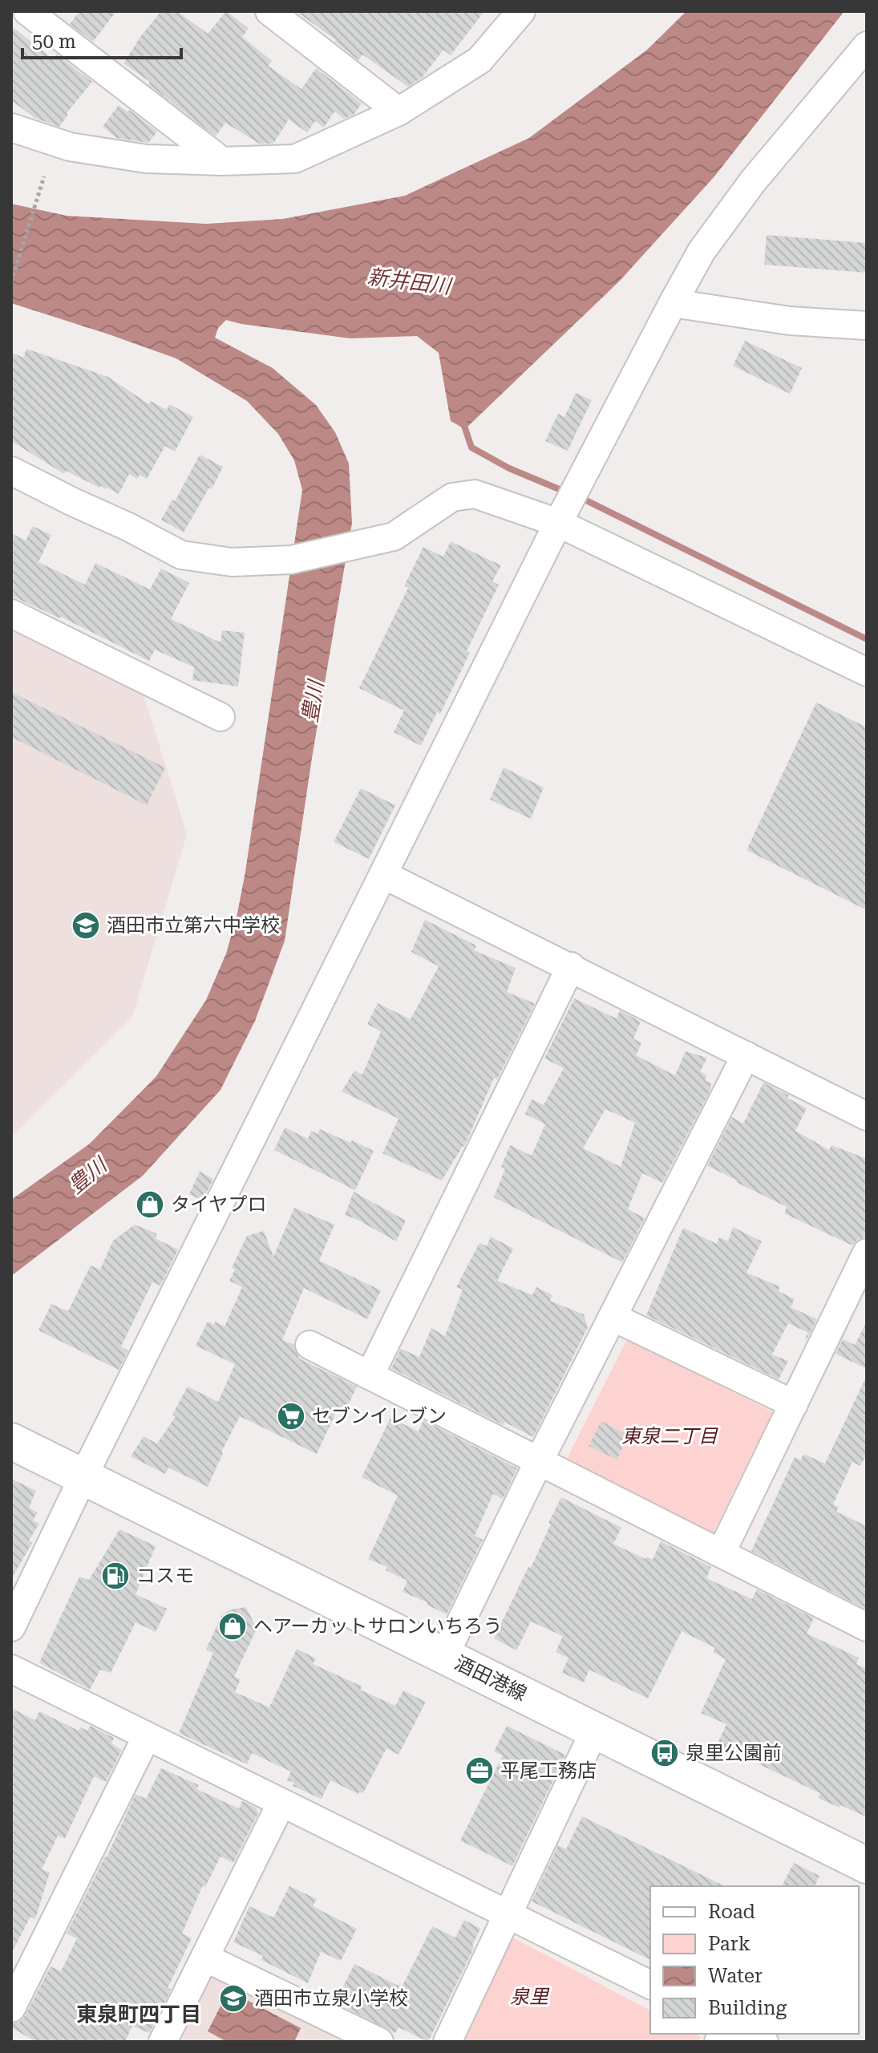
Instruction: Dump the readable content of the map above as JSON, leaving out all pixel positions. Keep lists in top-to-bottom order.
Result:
{
  "streets": {
    "main road": ["酒田港線"]
  },
  "districts": ["東泉町四丁目"],
  "water": ["新井田川", "豊川"],
  "parks": ["東泉二丁目", "泉里"],
  "places": {
    "school or university": ["酒田市立第六中学校", "酒田市立泉小学校"],
    "shop": ["タイヤプロ", "ヘアーカットサロンいちろう"],
    "supermarket": ["セブンイレブン"],
    "fuel station": ["コスモ"],
    "bus stop": ["泉里公園前"],
    "office": ["平尾工務店"]
  },
  "legend": [
    "Road",
    "Park",
    "Water",
    "Building"
  ],
  "scale_bar": "50 m"
}
